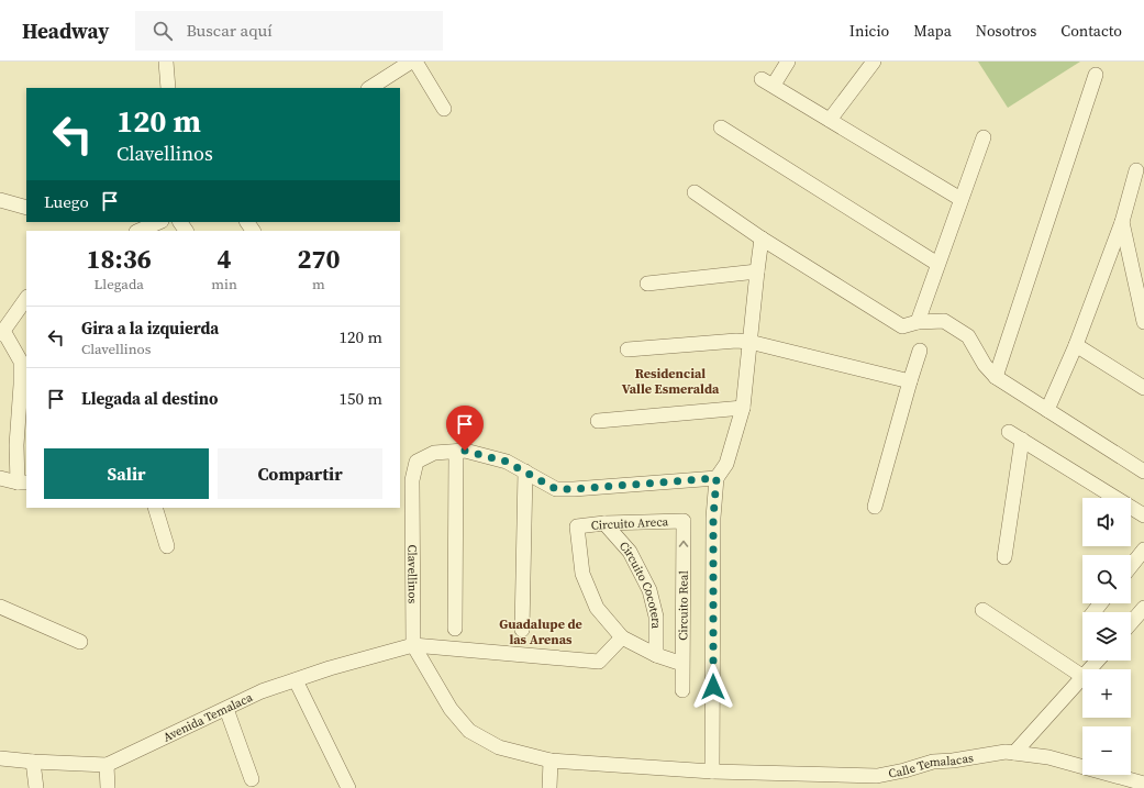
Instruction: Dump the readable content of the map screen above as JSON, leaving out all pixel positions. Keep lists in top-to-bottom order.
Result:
{
  "streets": {
    "street": [
      "Circuito Areca",
      "Clavellinos",
      "Circuito Cocotera",
      "Circuito Real",
      "Avenida Temalaca",
      "Calle Temalacas"
    ]
  },
  "crossings": [
    ["Circuito Areca", "Circuito Cocotera"],
    ["Circuito Areca", "Circuito Real"],
    ["Clavellinos", "Avenida Temalaca"],
    ["Clavellinos", "Calle Temalacas"]
  ],
  "districts": ["Residencial Valle Esmeralda", "Guadalupe de las Arenas"],
  "page": {
    "header": "Headway",
    "search": "Buscar aquí",
    "nav": [
      "Inicio",
      "Mapa",
      "Nosotros",
      "Contacto"
    ],
    "turn": ["120 m", "Clavellinos"],
    "then": "Luego",
    "eta": [
      "18:36",
      "Llegada",
      "4",
      "min",
      "270",
      "m"
    ],
    "list": [
      {
        "name": "Gira a la izquierda",
        "note": "Clavellinos",
        "value": "120 m"
      },
      {
        "name": "Llegada al destino",
        "value": "150 m"
      }
    ],
    "buttons": ["Salir", "Compartir"],
    "map_buttons": ["+", "−"]
  }
}
